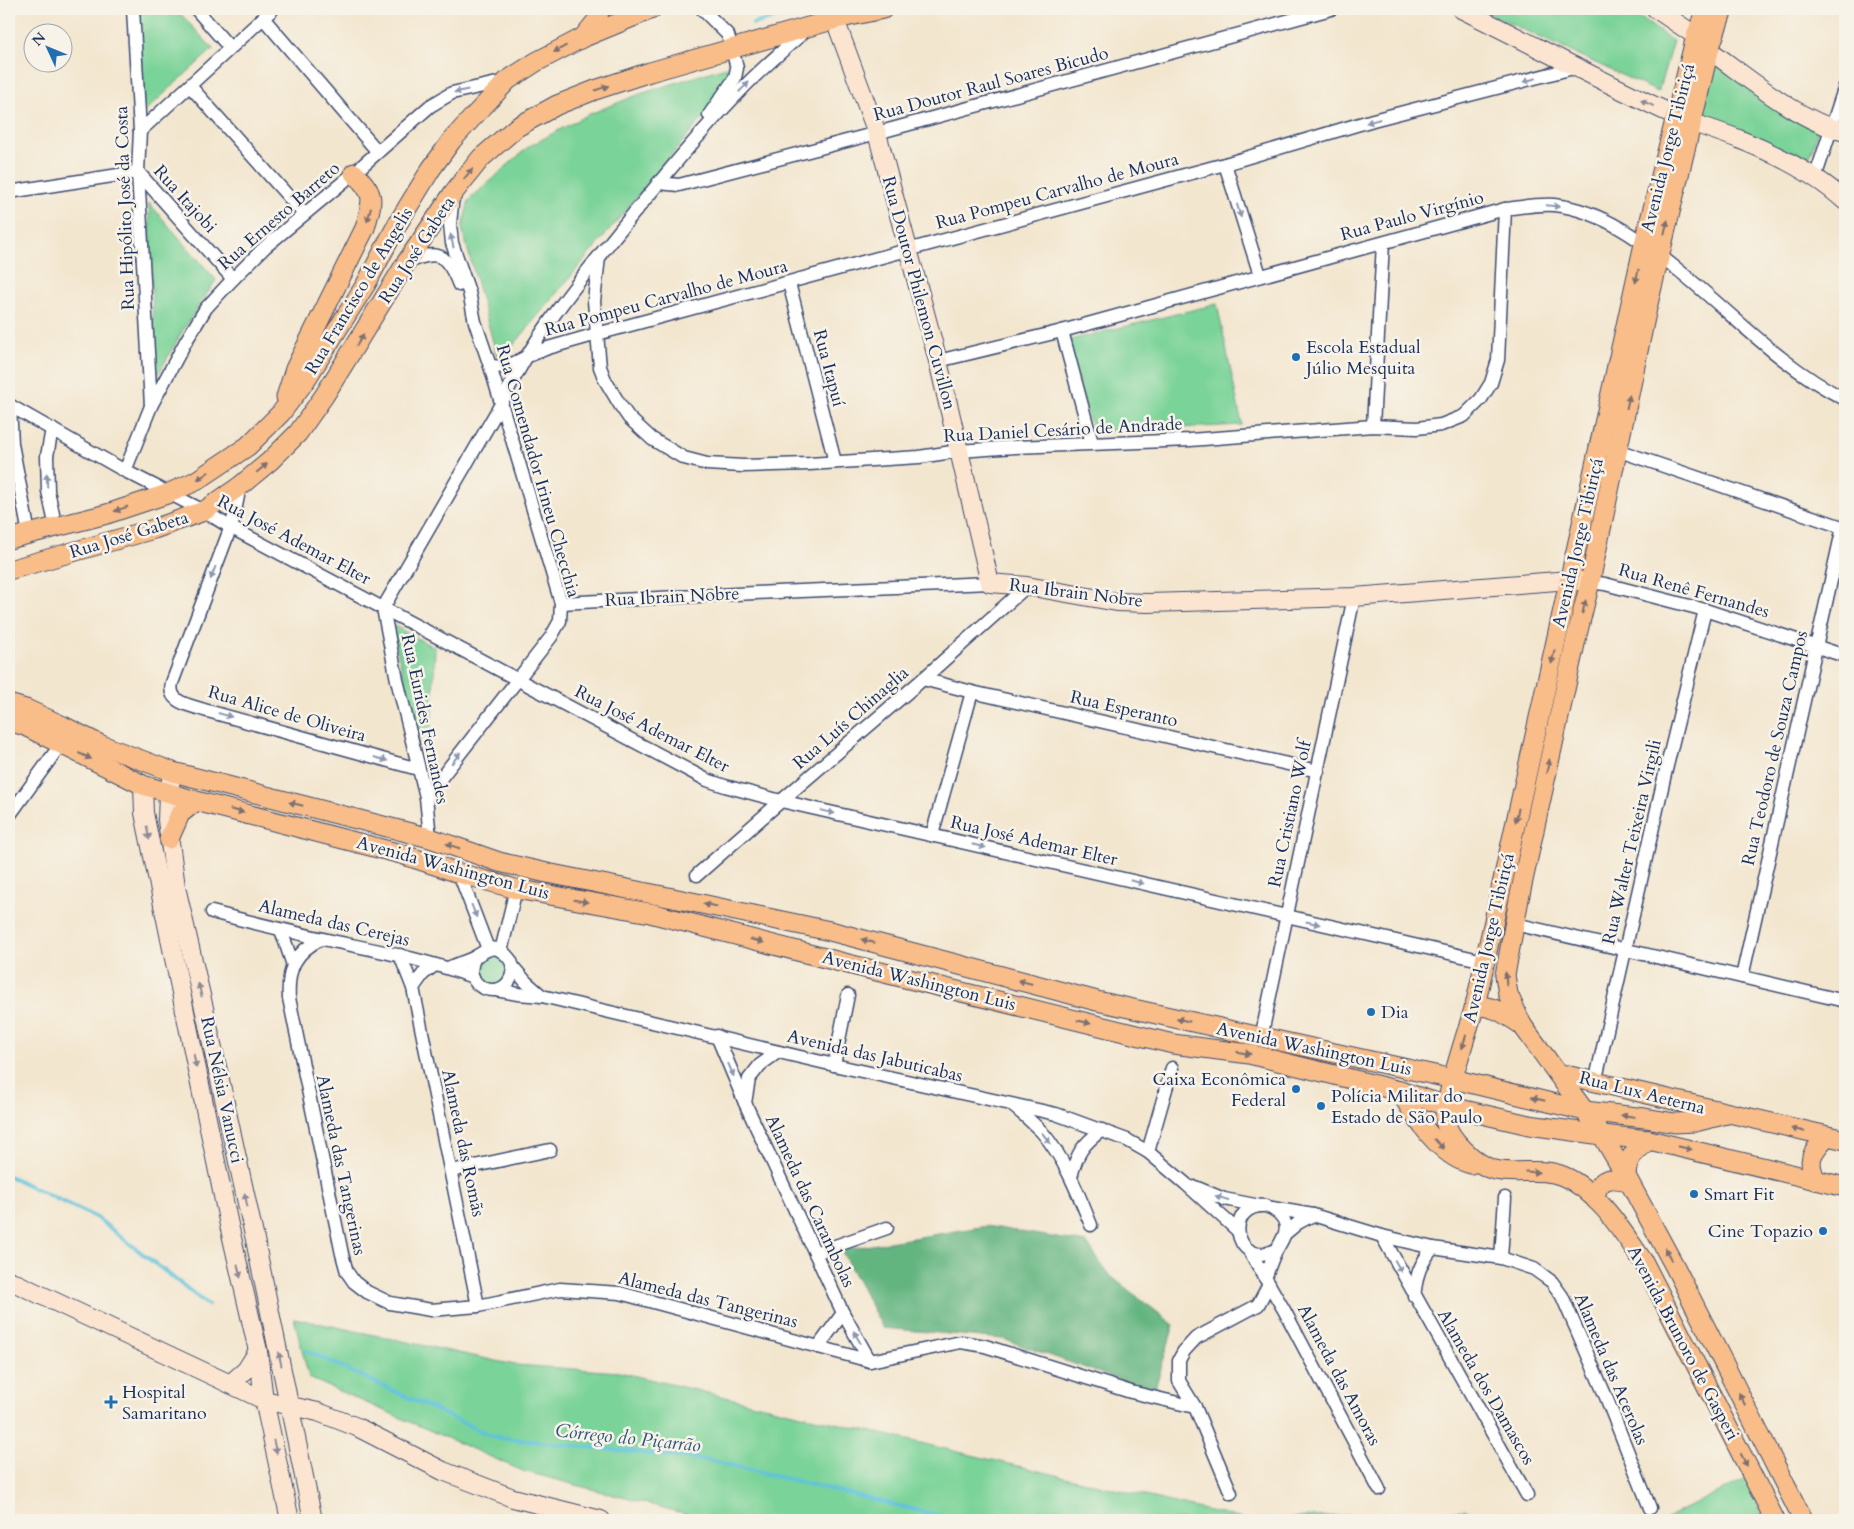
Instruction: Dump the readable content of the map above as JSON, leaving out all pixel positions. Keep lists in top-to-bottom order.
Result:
{
  "streets": {
    "main road": [
      "Avenida Jorge Tibiriçá",
      "Rua José Gabeta",
      "Rua Francisco de Angelis",
      "Rua Doutor Philemon Cuvillon",
      "Rua Ibrain Nobre",
      "Avenida Washington Luis",
      "Rua Nélsia Vanucci",
      "Rua Lux Aeterna",
      "Avenida Brunoro de Gasperi"
    ],
    "street": [
      "Rua Doutor Raul Soares Bicudo",
      "Rua Pompeu Carvalho de Moura",
      "Rua Itajobi",
      "Rua Hipólito José da Costa",
      "Rua Ernesto Barreto",
      "Rua Paulo Virgínio",
      "Rua Itapuí",
      "Rua Daniel Cesário de Andrade",
      "Rua Comendador Irineu Checchia",
      "Rua José Ademar Elter",
      "Rua Renê Fernandes",
      "Rua Esperanto",
      "Rua Alice de Oliveira",
      "Rua Luís Chinaglia",
      "Rua Eurides Fernandes",
      "Rua Teodoro de Souza Campos",
      "Rua Cristiano Wolf",
      "Rua Walter Teixeira Virgili",
      "Alameda das Cerejas",
      "Avenida das Jabuticabas",
      "Alameda das Romãs",
      "Alameda das Tangerinas",
      "Alameda das Carambolas",
      "Alameda das Acerolas",
      "Alameda das Amoras",
      "Alameda dos Damascos"
    ]
  },
  "crossings": [
    ["Rua Doutor Raul Soares Bicudo", "Rua Doutor Philemon Cuvillon"],
    ["Avenida Jorge Tibiriçá", "Rua Paulo Virgínio"],
    ["Avenida Jorge Tibiriçá", "Rua José Ademar Elter"],
    ["Avenida Jorge Tibiriçá", "Rua Renê Fernandes"],
    ["Avenida Jorge Tibiriçá", "Rua Ibrain Nobre"],
    ["Avenida Jorge Tibiriçá", "Avenida Washington Luis"],
    ["Avenida Jorge Tibiriçá", "Avenida Brunoro de Gasperi"],
    ["Rua Pompeu Carvalho de Moura", "Rua Doutor Philemon Cuvillon"],
    ["Rua Pompeu Carvalho de Moura", "Rua Itapuí"],
    ["Rua Pompeu Carvalho de Moura", "Rua Daniel Cesário de Andrade"],
    ["Rua Pompeu Carvalho de Moura", "Rua Comendador Irineu Checchia"],
    ["Rua Itajobi", "Rua Hipólito José da Costa"],
    ["Rua Itajobi", "Rua Ernesto Barreto"],
    ["Rua Hipólito José da Costa", "Rua Ernesto Barreto"],
    ["Rua Ernesto Barreto", "Rua Francisco de Angelis"],
    ["Rua Ernesto Barreto", "Rua José Ademar Elter"],
    ["Rua Paulo Virgínio", "Rua Doutor Philemon Cuvillon"],
    ["Rua Paulo Virgínio", "Rua Daniel Cesário de Andrade"],
    ["Rua José Gabeta", "Rua Doutor Philemon Cuvillon"],
    ["Rua José Gabeta", "Rua Comendador Irineu Checchia"],
    ["Rua José Gabeta", "Rua José Ademar Elter"],
    ["Rua Francisco de Angelis", "Rua José Ademar Elter"],
    ["Rua Doutor Philemon Cuvillon", "Rua Daniel Cesário de Andrade"],
    ["Rua Doutor Philemon Cuvillon", "Rua Ibrain Nobre"],
    ["Rua Itapuí", "Rua Daniel Cesário de Andrade"],
    ["Rua Comendador Irineu Checchia", "Rua José Ademar Elter"],
    ["Rua Comendador Irineu Checchia", "Rua Ibrain Nobre"],
    ["Rua Comendador Irineu Checchia", "Rua Eurides Fernandes"],
    ["Rua José Ademar Elter", "Rua Alice de Oliveira"],
    ["Rua José Ademar Elter", "Rua Luís Chinaglia"],
    ["Rua José Ademar Elter", "Rua Eurides Fernandes"],
    ["Rua José Ademar Elter", "Rua Cristiano Wolf"],
    ["Rua Renê Fernandes", "Rua Ibrain Nobre"],
    ["Rua Renê Fernandes", "Rua Teodoro de Souza Campos"],
    ["Rua Renê Fernandes", "Rua Walter Teixeira Virgili"],
    ["Rua Ibrain Nobre", "Rua Luís Chinaglia"],
    ["Rua Ibrain Nobre", "Rua Cristiano Wolf"],
    ["Rua Esperanto", "Rua Luís Chinaglia"],
    ["Rua Esperanto", "Rua Cristiano Wolf"],
    ["Rua Alice de Oliveira", "Rua Eurides Fernandes"],
    ["Rua Eurides Fernandes", "Avenida Washington Luis"],
    ["Rua Cristiano Wolf", "Avenida Washington Luis"],
    ["Rua Walter Teixeira Virgili", "Rua Lux Aeterna"],
    ["Avenida Washington Luis", "Rua Nélsia Vanucci"],
    ["Avenida Washington Luis", "Rua Lux Aeterna"],
    ["Avenida Washington Luis", "Avenida Brunoro de Gasperi"],
    ["Alameda das Cerejas", "Avenida das Jabuticabas"],
    ["Alameda das Cerejas", "Alameda das Romãs"],
    ["Alameda das Cerejas", "Alameda das Tangerinas"],
    ["Avenida das Jabuticabas", "Alameda das Carambolas"],
    ["Avenida das Jabuticabas", "Alameda das Acerolas"],
    ["Avenida das Jabuticabas", "Alameda das Amoras"],
    ["Rua Lux Aeterna", "Avenida Brunoro de Gasperi"],
    ["Alameda das Romãs", "Alameda das Tangerinas"],
    ["Alameda das Tangerinas", "Alameda das Carambolas"],
    ["Alameda das Acerolas", "Alameda das Amoras"],
    ["Alameda das Acerolas", "Alameda dos Damascos"]
  ],
  "one_way": ["Rua José Gabeta", "Rua Francisco de Angelis", "Rua José Ademar Elter"],
  "water": ["Córrego do Piçarrão"],
  "places": {
    "other": [
      "Escola Estadual Júlio Mesquita",
      "Dia",
      "Caixa Econômica Federal",
      "Polícia Militar do Estado de São Paulo",
      "Smart Fit",
      "Cine Topazio"
    ],
    "health": ["Hospital Samaritano"]
  },
  "north": "top left"
}
